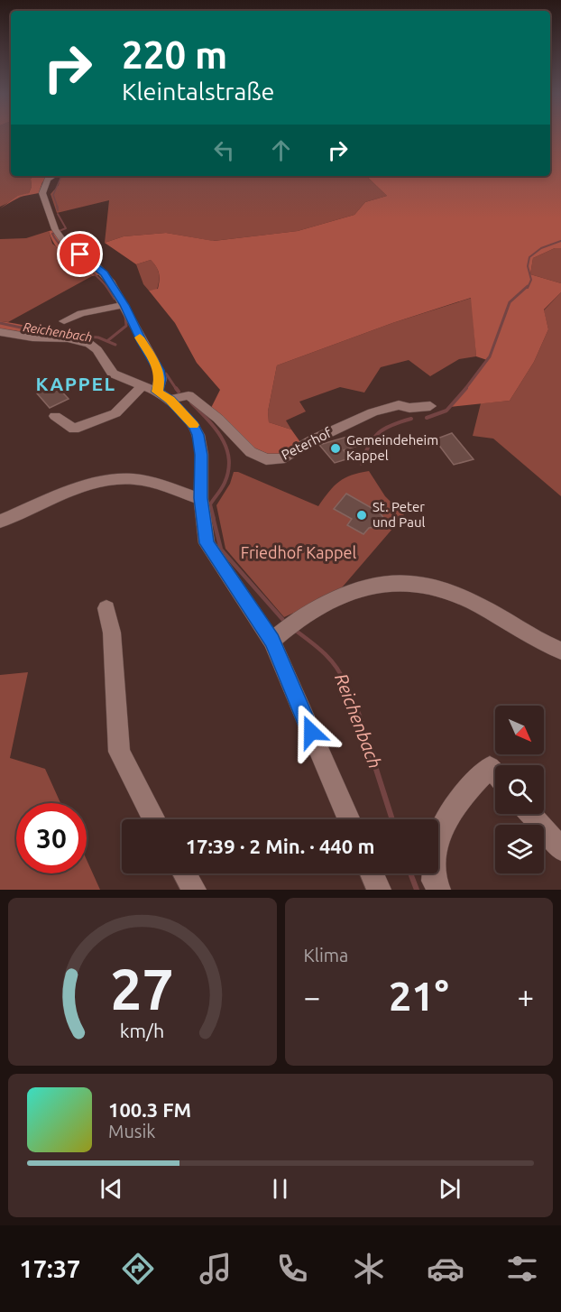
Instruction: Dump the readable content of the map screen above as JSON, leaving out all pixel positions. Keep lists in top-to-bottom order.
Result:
{
  "streets": {
    "street": ["Peterhof"]
  },
  "districts": ["KAPPEL"],
  "water": ["Reichenbach"],
  "parks": ["Friedhof Kappel"],
  "places": ["Gemeindeheim Kappel", "St. Peter und Paul"],
  "north": "bottom right",
  "page": {
    "turn": ["220 m", "Kleintalstraße"],
    "limit": "30",
    "trip": "17:39 · 2 Min. · 440 m",
    "tile": "Klima",
    "heat": ["−", "21°", "+"],
    "song": ["100.3 FM", "Musik"],
    "tabs": "17:37",
    "gauge": ["27", "km/h"]
  }
}
